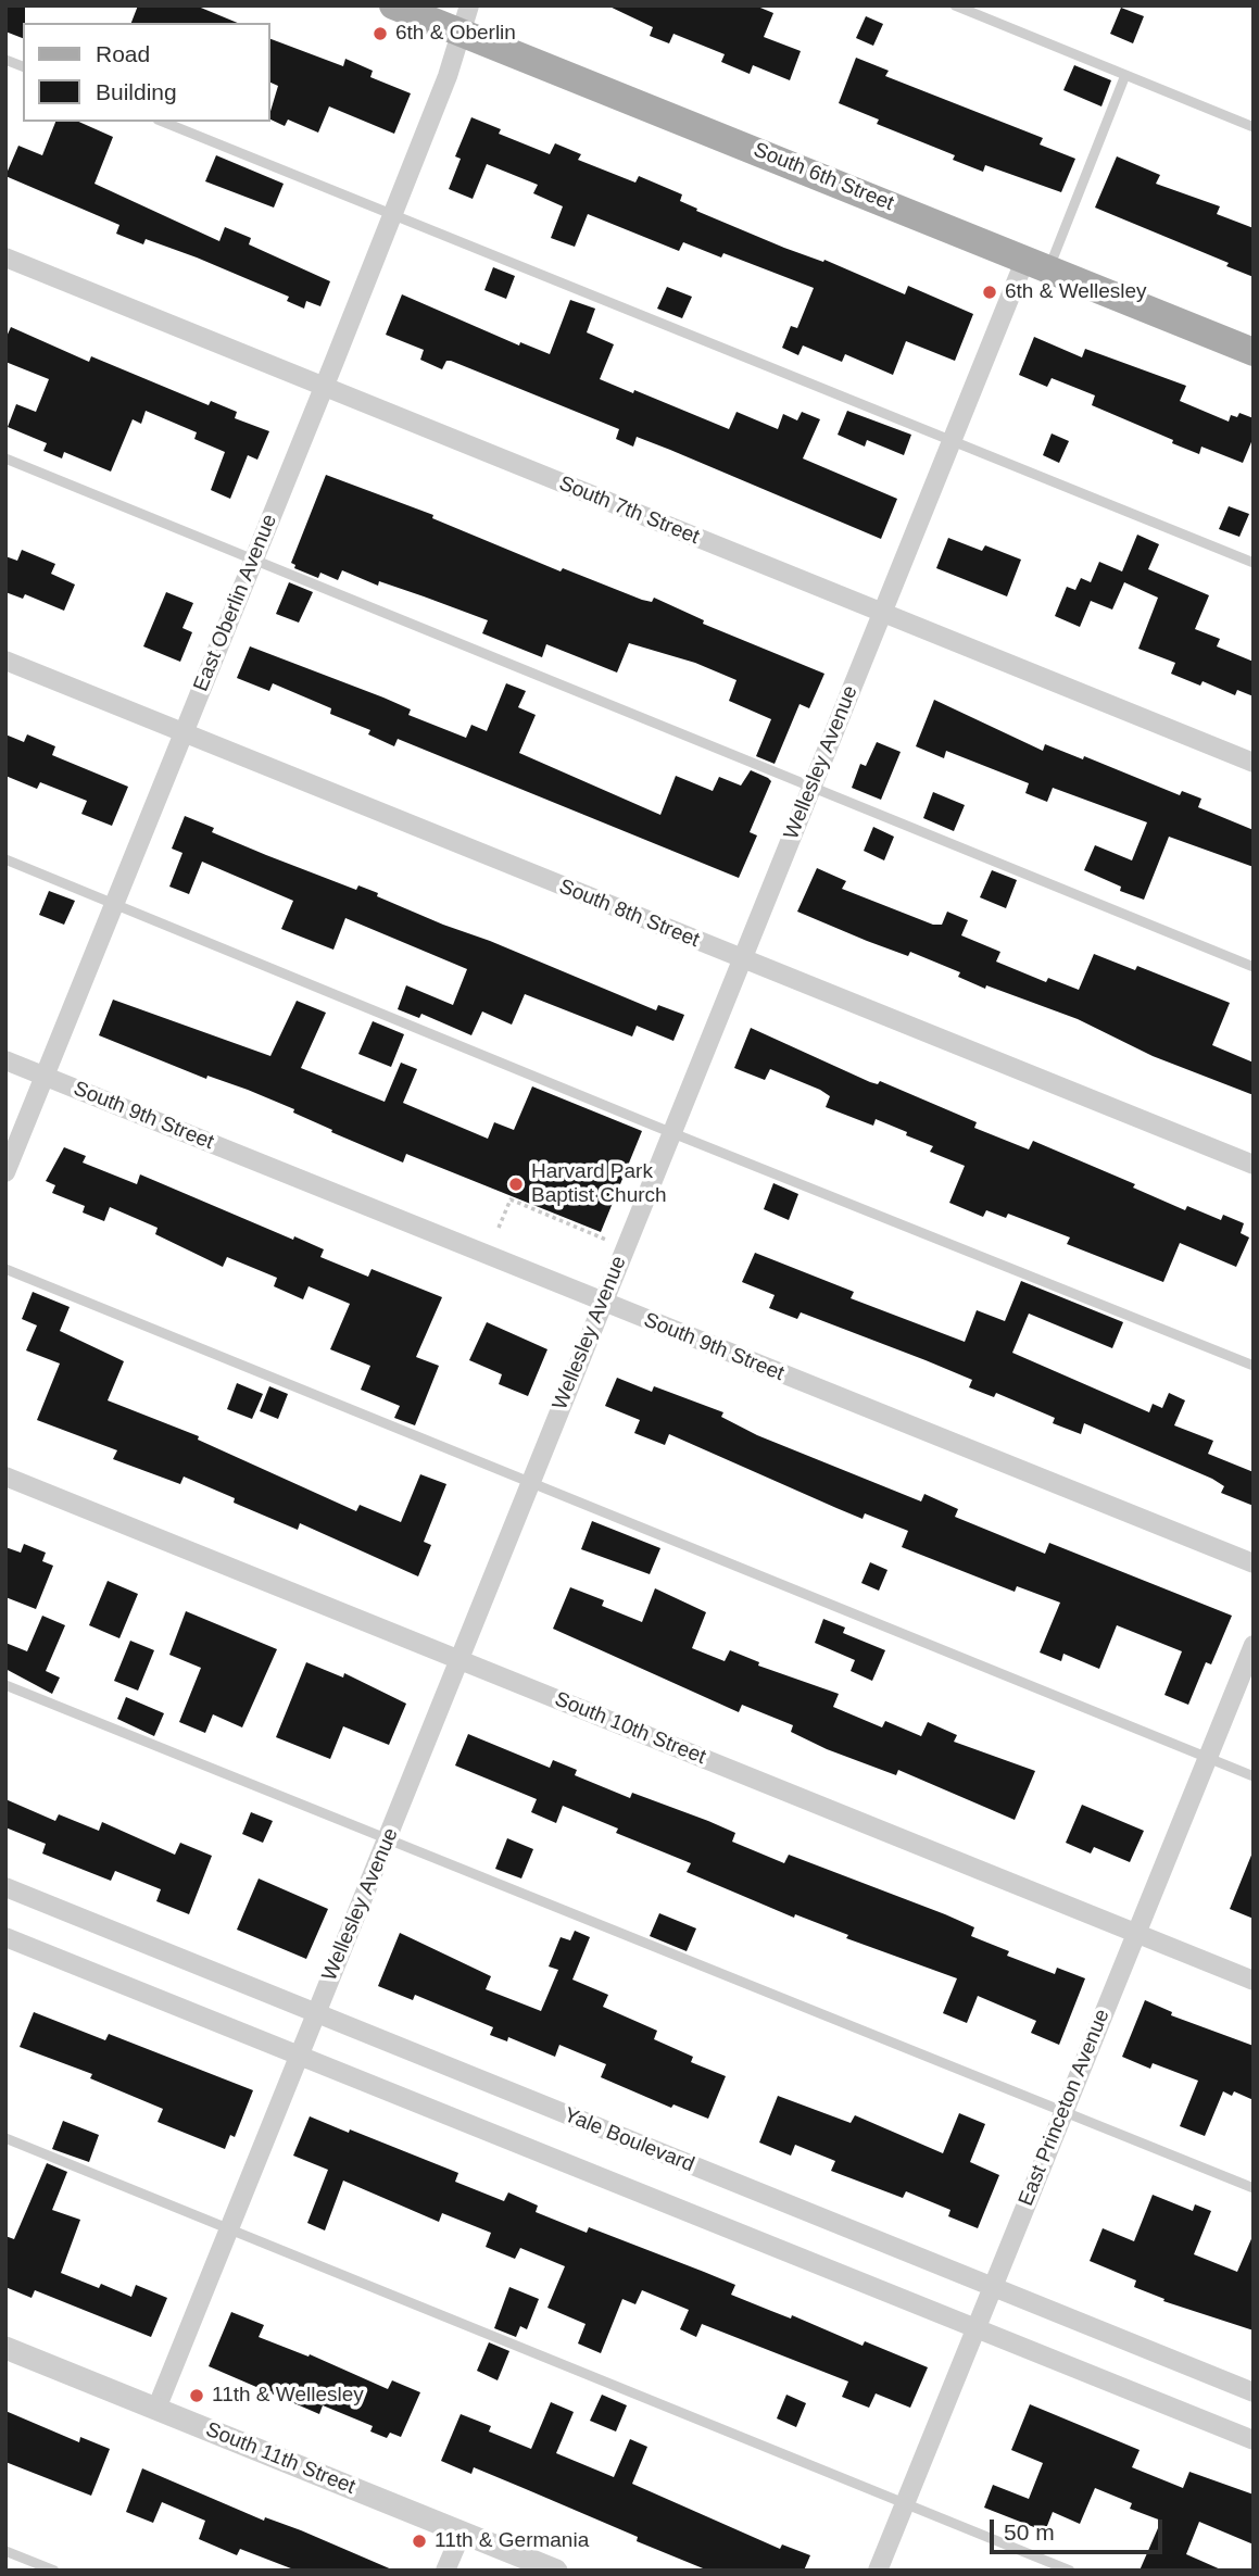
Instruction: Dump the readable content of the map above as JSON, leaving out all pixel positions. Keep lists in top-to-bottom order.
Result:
{
  "streets": {
    "main road": ["South 6th Street"],
    "street": [
      "South 7th Street",
      "East Oberlin Avenue",
      "Wellesley Avenue",
      "South 8th Street",
      "South 9th Street",
      "South 10th Street",
      "East Princeton Avenue",
      "Yale Boulevard",
      "South 11th Street"
    ]
  },
  "crossings": [
    ["South 6th Street", "East Oberlin Avenue"],
    ["South 6th Street", "Wellesley Avenue"],
    ["South 7th Street", "East Oberlin Avenue"],
    ["South 7th Street", "Wellesley Avenue"],
    ["East Oberlin Avenue", "South 8th Street"],
    ["East Oberlin Avenue", "South 9th Street"],
    ["Wellesley Avenue", "South 8th Street"],
    ["Wellesley Avenue", "South 9th Street"],
    ["Wellesley Avenue", "South 10th Street"],
    ["Wellesley Avenue", "Yale Boulevard"],
    ["Wellesley Avenue", "South 11th Street"],
    ["South 10th Street", "East Princeton Avenue"],
    ["East Princeton Avenue", "Yale Boulevard"]
  ],
  "places": [
    "6th & Oberlin",
    "6th & Wellesley",
    "Harvard Park Baptist Church",
    "11th & Wellesley",
    "11th & Germania"
  ],
  "legend": ["Road", "Building"],
  "scale_bar": "50 m"
}
